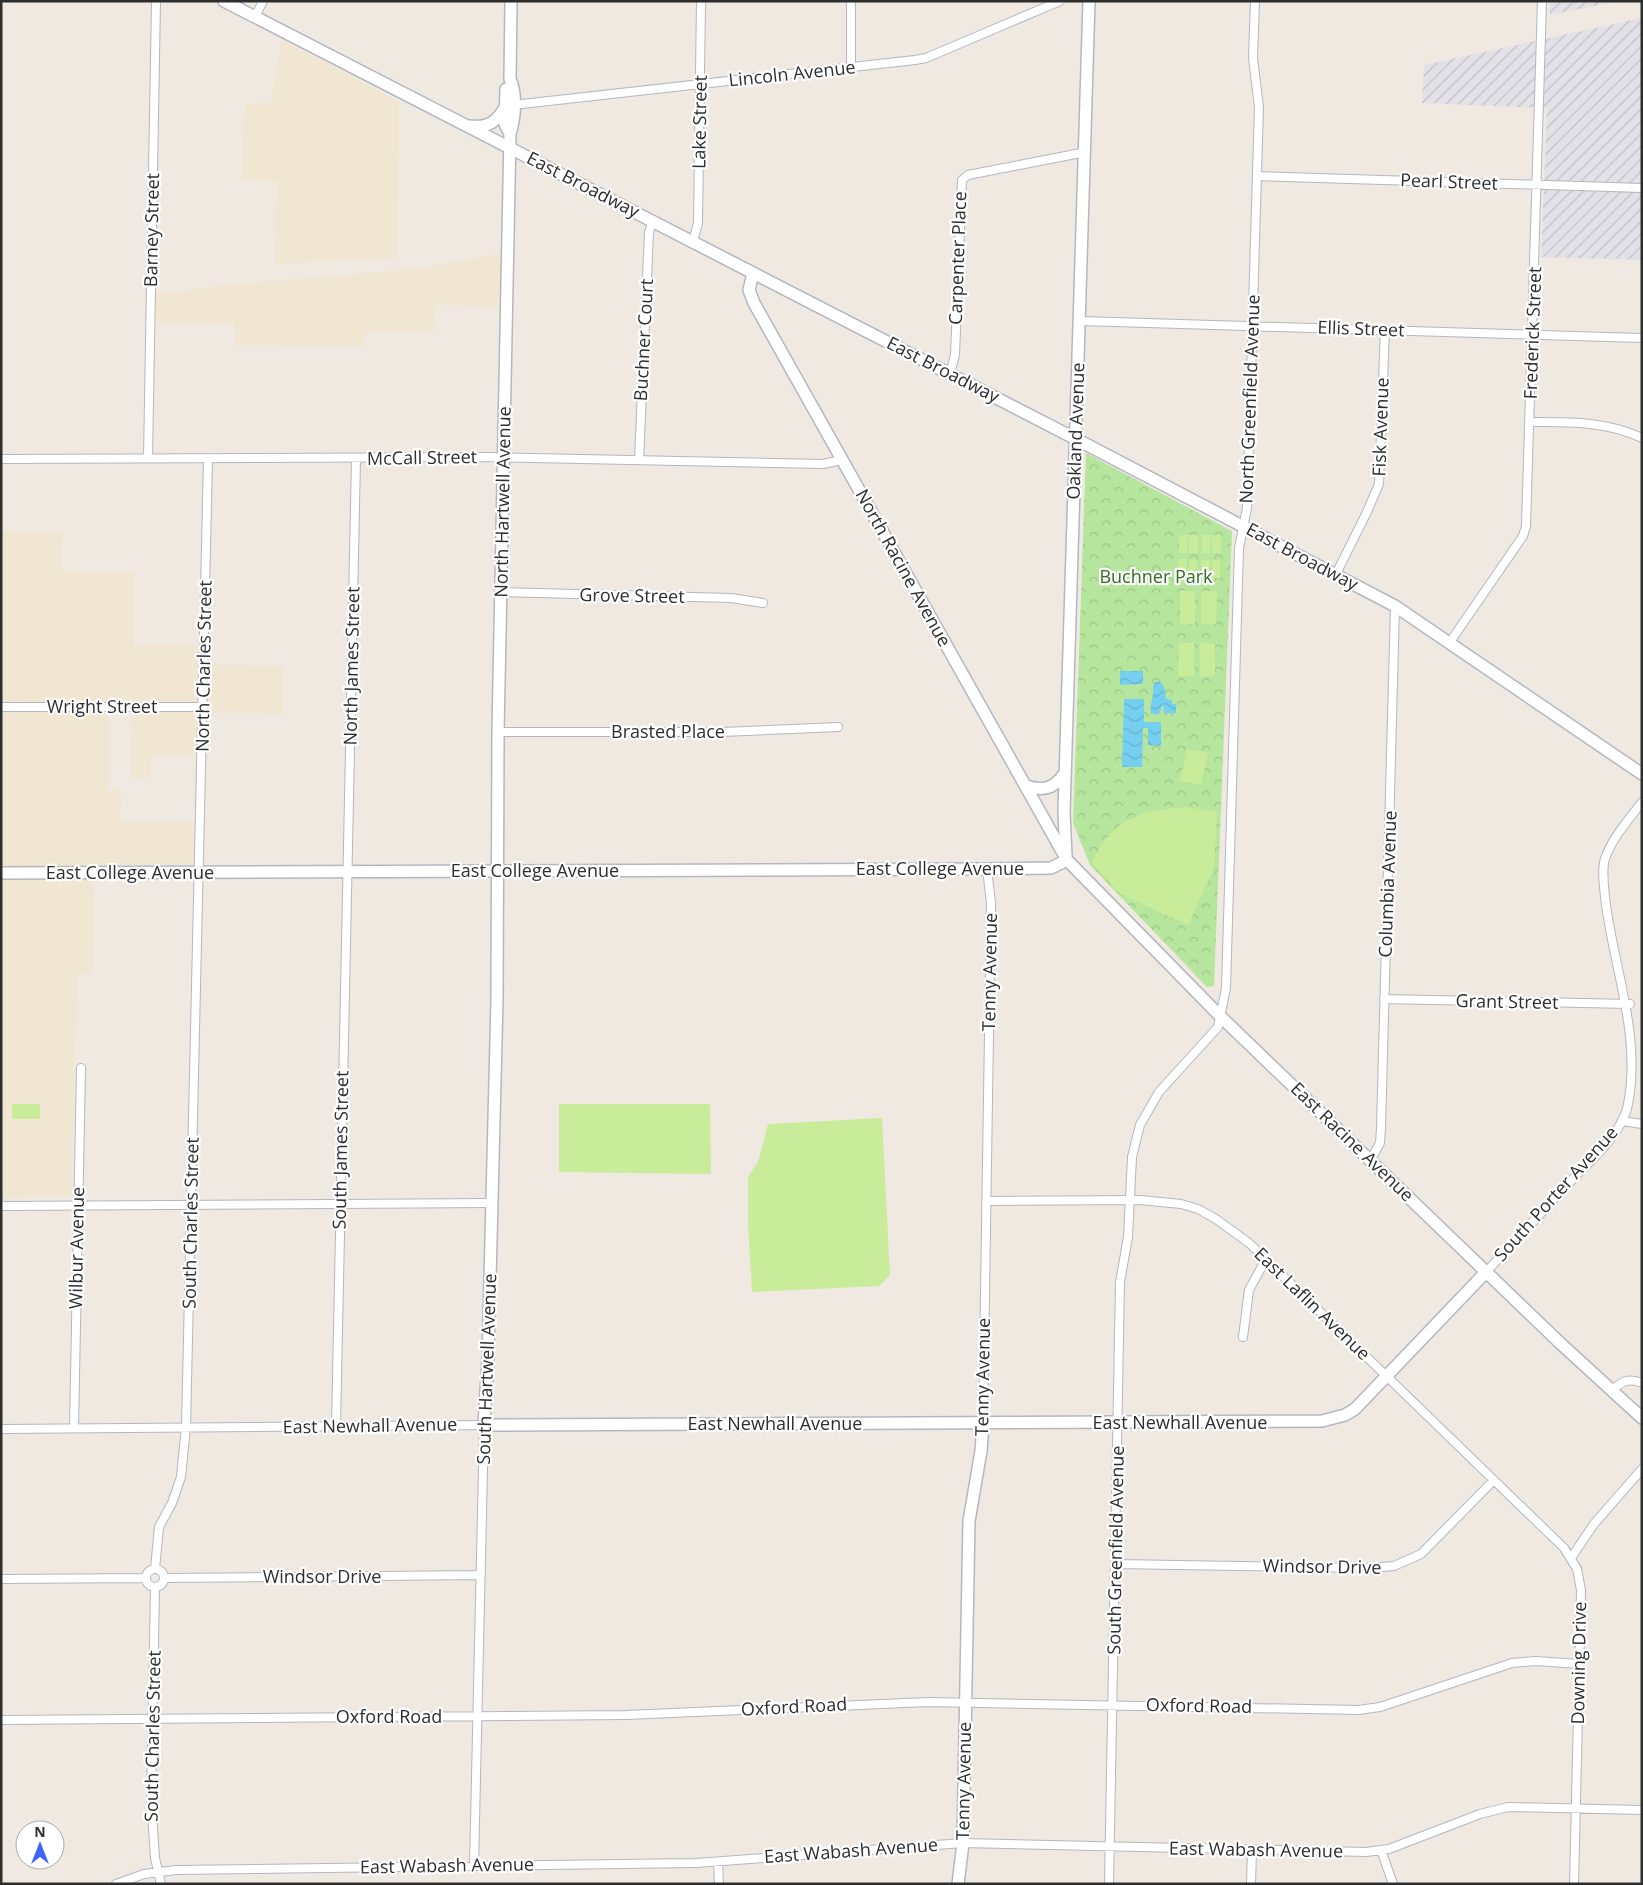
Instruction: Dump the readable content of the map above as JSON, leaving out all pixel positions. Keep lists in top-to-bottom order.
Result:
{
  "streets": {
    "street": [
      "Lincoln Avenue",
      "Lake Street",
      "Pearl Street",
      "East Broadway",
      "Barney Street",
      "Carpenter Place",
      "Ellis Street",
      "Frederick Street",
      "Buchner Court",
      "North Greenfield Avenue",
      "Fisk Avenue",
      "Oakland Avenue",
      "McCall Street",
      "North Hartwell Avenue",
      "North Racine Avenue",
      "Grove Street",
      "North Charles Street",
      "North James Street",
      "Wright Street",
      "Brasted Place",
      "East College Avenue",
      "Columbia Avenue",
      "Tenny Avenue",
      "Grant Street",
      "East Racine Avenue",
      "South James Street",
      "South Porter Avenue",
      "South Charles Street",
      "Wilbur Avenue",
      "East Laflin Avenue",
      "South Hartwell Avenue",
      "East Newhall Avenue",
      "South Greenfield Avenue",
      "Windsor Drive",
      "Downing Drive",
      "Oxford Road",
      "East Wabash Avenue"
    ]
  },
  "crossings": [
    ["Lincoln Avenue", "Lake Street"],
    ["Lincoln Avenue", "North Hartwell Avenue"],
    ["Lake Street", "East Broadway"],
    ["Pearl Street", "Frederick Street"],
    ["Pearl Street", "North Greenfield Avenue"],
    ["East Broadway", "Carpenter Place"],
    ["East Broadway", "Frederick Street"],
    ["East Broadway", "Buchner Court"],
    ["East Broadway", "North Greenfield Avenue"],
    ["East Broadway", "Fisk Avenue"],
    ["East Broadway", "Oakland Avenue"],
    ["East Broadway", "North Hartwell Avenue"],
    ["East Broadway", "North Racine Avenue"],
    ["East Broadway", "Columbia Avenue"],
    ["Barney Street", "McCall Street"],
    ["Carpenter Place", "Oakland Avenue"],
    ["Ellis Street", "Frederick Street"],
    ["Ellis Street", "North Greenfield Avenue"],
    ["Ellis Street", "Fisk Avenue"],
    ["Ellis Street", "Oakland Avenue"],
    ["Buchner Court", "McCall Street"],
    ["North Greenfield Avenue", "South Greenfield Avenue"],
    ["Oakland Avenue", "North Racine Avenue"],
    ["Oakland Avenue", "East College Avenue"],
    ["Oakland Avenue", "East Racine Avenue"],
    ["McCall Street", "North Hartwell Avenue"],
    ["McCall Street", "North Racine Avenue"],
    ["McCall Street", "North Charles Street"],
    ["McCall Street", "North James Street"],
    ["North Hartwell Avenue", "Grove Street"],
    ["North Hartwell Avenue", "Brasted Place"],
    ["North Hartwell Avenue", "East College Avenue"],
    ["North Hartwell Avenue", "South Hartwell Avenue"],
    ["North Racine Avenue", "East College Avenue"],
    ["North Racine Avenue", "East Racine Avenue"],
    ["North Charles Street", "Wright Street"],
    ["North Charles Street", "East College Avenue"],
    ["North Charles Street", "South Charles Street"],
    ["North James Street", "East College Avenue"],
    ["North James Street", "South James Street"],
    ["East College Avenue", "Tenny Avenue"],
    ["East College Avenue", "East Racine Avenue"],
    ["East College Avenue", "South James Street"],
    ["East College Avenue", "South Charles Street"],
    ["East College Avenue", "South Hartwell Avenue"],
    ["Columbia Avenue", "Grant Street"],
    ["Columbia Avenue", "East Racine Avenue"],
    ["Tenny Avenue", "East Laflin Avenue"],
    ["Tenny Avenue", "East Newhall Avenue"],
    ["Tenny Avenue", "Oxford Road"],
    ["Tenny Avenue", "East Wabash Avenue"],
    ["Grant Street", "South Porter Avenue"],
    ["East Racine Avenue", "South Porter Avenue"],
    ["East Racine Avenue", "East Newhall Avenue"],
    ["East Racine Avenue", "South Greenfield Avenue"],
    ["South James Street", "East Newhall Avenue"],
    ["South Porter Avenue", "East Newhall Avenue"],
    ["South Charles Street", "East Newhall Avenue"],
    ["South Charles Street", "Windsor Drive"],
    ["South Charles Street", "Oxford Road"],
    ["South Charles Street", "East Wabash Avenue"],
    ["Wilbur Avenue", "East Newhall Avenue"],
    ["East Laflin Avenue", "East Newhall Avenue"],
    ["East Laflin Avenue", "South Greenfield Avenue"],
    ["East Laflin Avenue", "Windsor Drive"],
    ["East Laflin Avenue", "Downing Drive"],
    ["South Hartwell Avenue", "East Newhall Avenue"],
    ["South Hartwell Avenue", "Windsor Drive"],
    ["South Hartwell Avenue", "Oxford Road"],
    ["South Hartwell Avenue", "East Wabash Avenue"],
    ["East Newhall Avenue", "South Greenfield Avenue"],
    ["South Greenfield Avenue", "Windsor Drive"],
    ["South Greenfield Avenue", "Oxford Road"],
    ["South Greenfield Avenue", "East Wabash Avenue"],
    ["Downing Drive", "Oxford Road"],
    ["Downing Drive", "East Wabash Avenue"]
  ],
  "parks": ["Buchner Park"],
  "north": "top"
}
